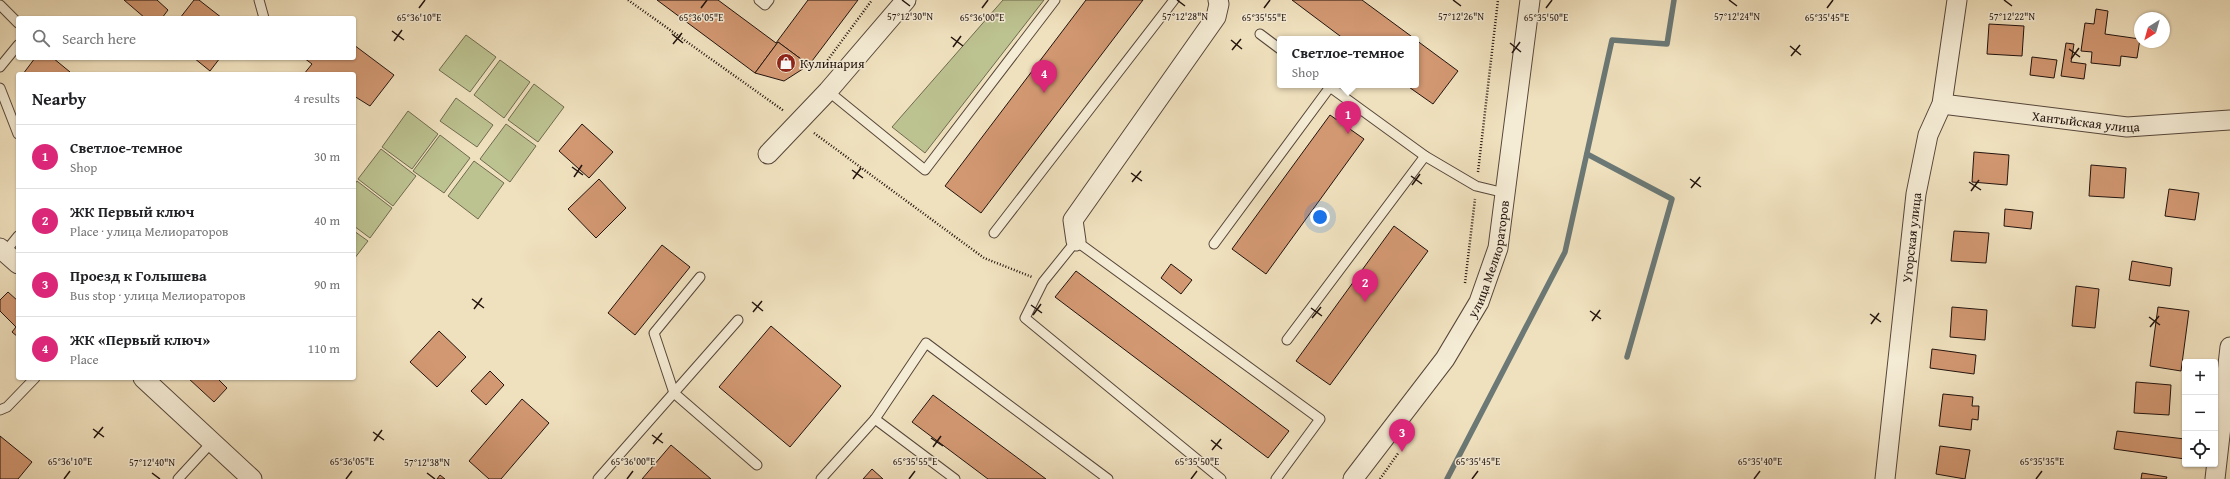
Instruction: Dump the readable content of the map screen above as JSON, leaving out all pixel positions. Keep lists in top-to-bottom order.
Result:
{
  "streets": {
    "street": ["Хантыйская улица", "Угорская улица", "улица Мелиораторов"]
  },
  "crossings": [
    ["Хантыйская улица", "Угорская улица"]
  ],
  "places": {
    "shop": ["Кулинария"]
  },
  "north": "bottom left",
  "page": {
    "search": "Search here",
    "popup": ["Светлое-темное", "Shop"],
    "pins": [
      "4",
      "1",
      "2",
      "3"
    ],
    "heading": ["Nearby", "4 results"],
    "list": [
      {
        "mark": "1",
        "name": "Светлое-темное",
        "note": "Shop",
        "value": "30 m"
      },
      {
        "mark": "2",
        "name": "ЖК Первый ключ",
        "note": "Place · улица Мелиораторов",
        "value": "40 m"
      },
      {
        "mark": "3",
        "name": "Проезд к Голышева",
        "note": "Bus stop · улица Мелиораторов",
        "value": "90 m"
      },
      {
        "mark": "4",
        "name": "ЖК «Первый ключ»",
        "note": "Place",
        "value": "110 m"
      }
    ],
    "map_buttons": ["+", "−"]
  },
  "coordinates": [
    "57°12'30\"N",
    "57°12'28\"N",
    "57°12'26\"N",
    "57°12'24\"N",
    "57°12'22\"N",
    "65°36'10\"E",
    "65°36'05\"E",
    "65°36'00\"E",
    "65°35'55\"E",
    "65°35'50\"E",
    "65°35'45\"E",
    "65°35'40\"E",
    "65°35'35\"E",
    "57°12'40\"N",
    "57°12'38\"N"
  ]
}
